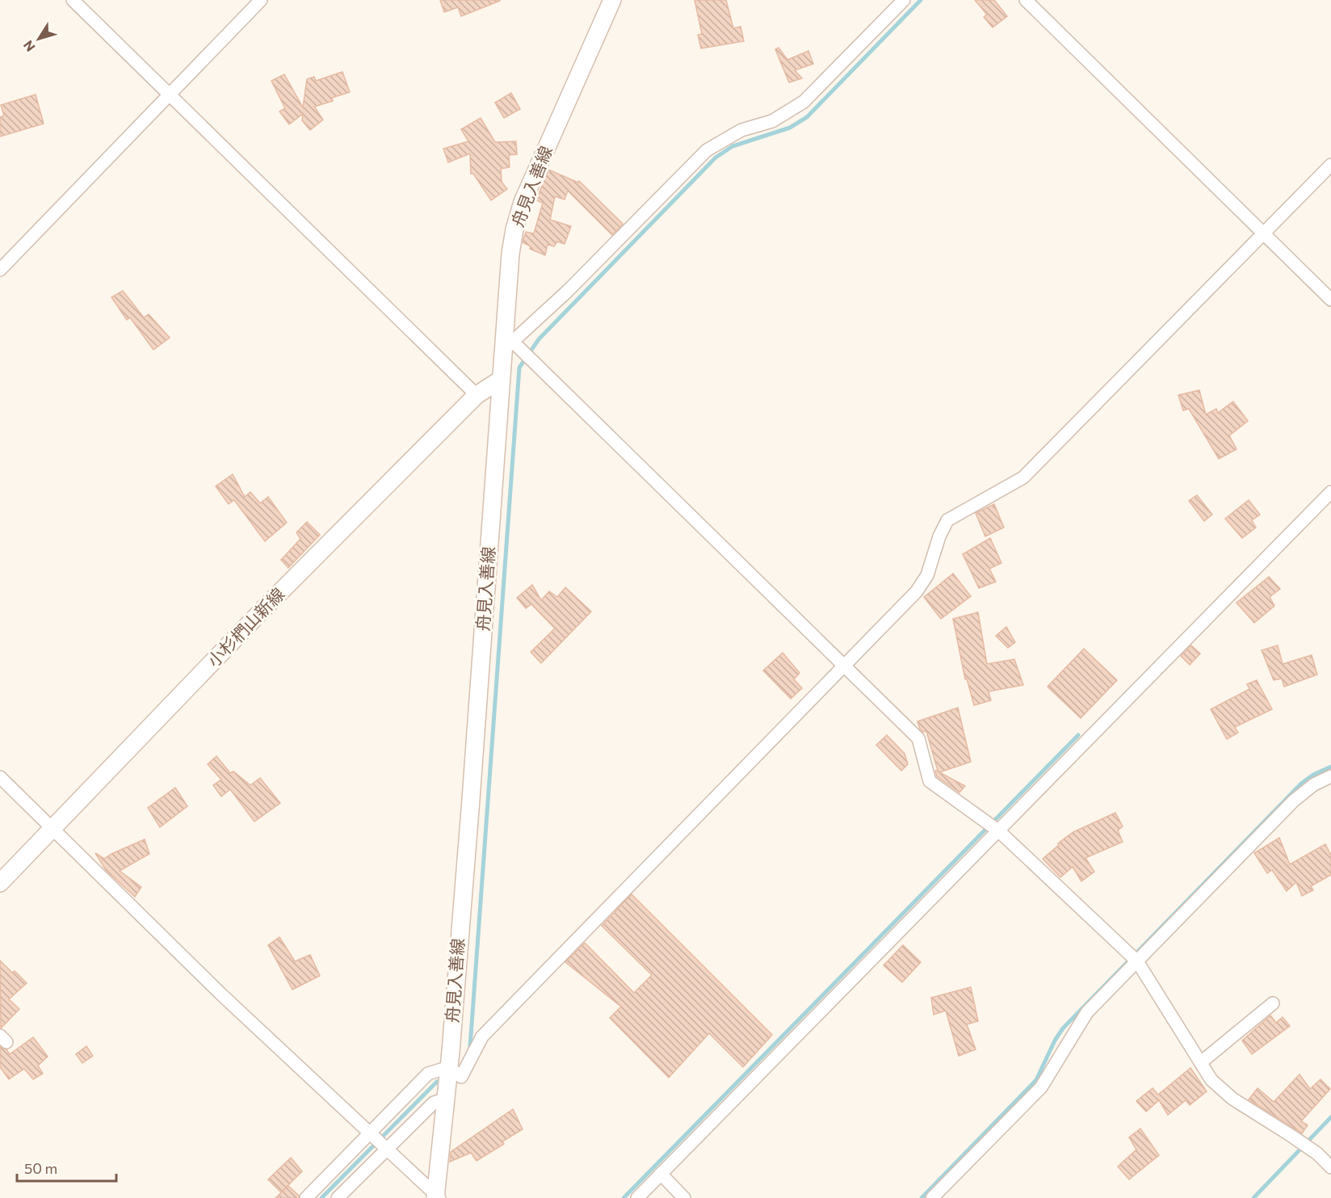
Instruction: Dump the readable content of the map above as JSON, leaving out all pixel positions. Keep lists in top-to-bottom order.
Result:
{
  "streets": {
    "main road": ["舟見入善線", "小杉椚山新線"]
  },
  "crossings": [
    ["舟見入善線", "小杉椚山新線"]
  ],
  "scale_bar": "50 m",
  "north": "bottom left"
}
